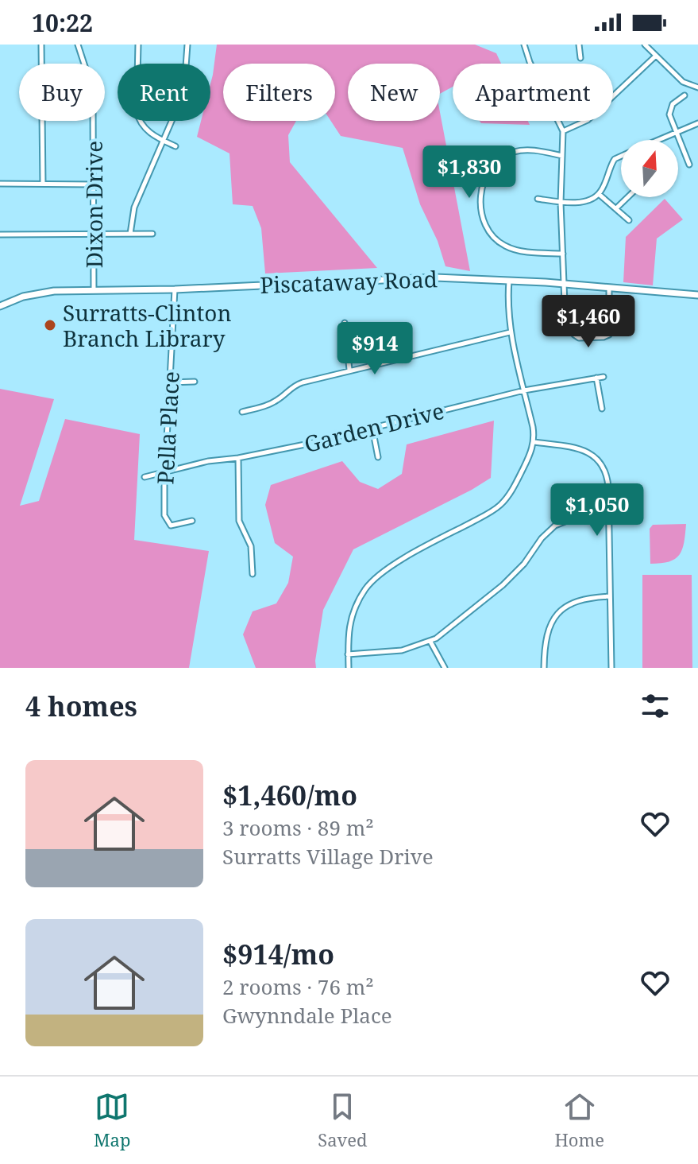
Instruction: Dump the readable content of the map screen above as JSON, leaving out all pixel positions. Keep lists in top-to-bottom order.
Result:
{
  "streets": {
    "main road": ["Piscataway Road"],
    "street": ["Dixon Drive", "Garden Drive", "Pella Place"]
  },
  "crossings": [
    ["Dixon Drive", "Piscataway Road"],
    ["Piscataway Road", "Pella Place"],
    ["Garden Drive", "Pella Place"]
  ],
  "places": ["Surratts-Clinton Branch Library"],
  "north": "top",
  "page": {
    "status": "10:22",
    "chip": [
      "Buy",
      "Rent",
      "Filters",
      "New",
      "Apartment"
    ],
    "price": [
      "$1,830",
      "$1,460",
      "$914",
      "$1,050"
    ],
    "heading": "4 homes",
    "list": [
      {
        "name": "$1,460/mo",
        "note": "3 rooms · 89 m² · Surratts Village Drive"
      },
      {
        "name": "$914/mo",
        "note": "2 rooms · 76 m² · Gwynndale Place"
      }
    ],
    "tabs": ["Map", "Saved", "Home"]
  }
}
